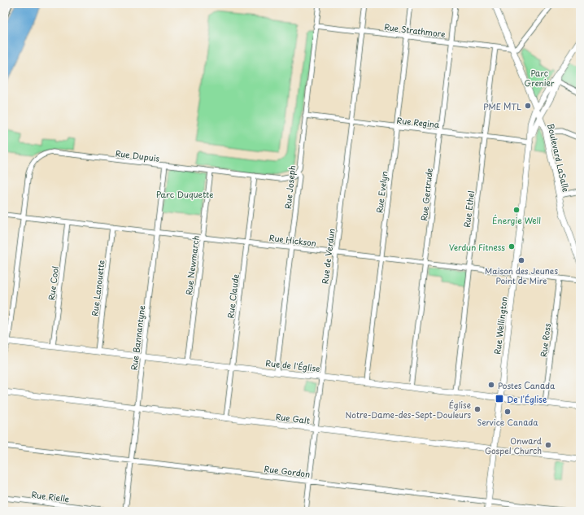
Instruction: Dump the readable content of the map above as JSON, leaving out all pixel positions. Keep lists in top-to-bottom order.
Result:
{
  "streets": {
    "main road": [
      "Boulevard LaSalle",
      "Rue Wellington",
      "Rue de l'Église",
      "Rue Galt"
    ],
    "street": [
      "Rue Strathmore",
      "Rue Regina",
      "Rue Dupuis",
      "Rue Joseph",
      "Rue Evelyn",
      "Rue Gertrude",
      "Rue Ethel",
      "Rue Hickson",
      "Rue de Verdun",
      "Rue Newmarch",
      "Rue Cool",
      "Rue Lanouette",
      "Rue Claude",
      "Rue Bannantyne",
      "Rue Ross",
      "Rue Gordon",
      "Rue Rielle"
    ]
  },
  "crossings": [
    ["Rue Strathmore", "Boulevard LaSalle"],
    ["Rue Strathmore", "Rue Joseph"],
    ["Rue Strathmore", "Rue Evelyn"],
    ["Rue Strathmore", "Rue Gertrude"],
    ["Rue Strathmore", "Rue Ethel"],
    ["Rue Strathmore", "Rue de Verdun"],
    ["Rue Regina", "Rue Joseph"],
    ["Rue Regina", "Rue Evelyn"],
    ["Rue Regina", "Rue Gertrude"],
    ["Rue Regina", "Rue Ethel"],
    ["Rue Regina", "Rue de Verdun"],
    ["Rue Regina", "Rue Wellington"],
    ["Rue Dupuis", "Rue Joseph"],
    ["Rue Dupuis", "Rue Hickson"],
    ["Rue Dupuis", "Rue Newmarch"],
    ["Rue Dupuis", "Rue Claude"],
    ["Rue Dupuis", "Rue Bannantyne"],
    ["Rue Dupuis", "Rue de l'Église"],
    ["Boulevard LaSalle", "Rue Wellington"],
    ["Rue Joseph", "Rue Hickson"],
    ["Rue Joseph", "Rue de l'Église"],
    ["Rue Evelyn", "Rue Hickson"],
    ["Rue Evelyn", "Rue de l'Église"],
    ["Rue Gertrude", "Rue Hickson"],
    ["Rue Gertrude", "Rue de l'Église"],
    ["Rue Ethel", "Rue Hickson"],
    ["Rue Ethel", "Rue de l'Église"],
    ["Rue Hickson", "Rue de Verdun"],
    ["Rue Hickson", "Rue Newmarch"],
    ["Rue Hickson", "Rue Cool"],
    ["Rue Hickson", "Rue Lanouette"],
    ["Rue Hickson", "Rue Claude"],
    ["Rue Hickson", "Rue Wellington"],
    ["Rue Hickson", "Rue Bannantyne"],
    ["Rue Hickson", "Rue Ross"],
    ["Rue de Verdun", "Rue de l'Église"],
    ["Rue de Verdun", "Rue Galt"],
    ["Rue de Verdun", "Rue Gordon"],
    ["Rue Newmarch", "Rue de l'Église"],
    ["Rue Cool", "Rue de l'Église"],
    ["Rue Lanouette", "Rue de l'Église"],
    ["Rue Claude", "Rue de l'Église"],
    ["Rue Claude", "Rue Galt"],
    ["Rue Wellington", "Rue de l'Église"],
    ["Rue Wellington", "Rue Galt"],
    ["Rue Wellington", "Rue Gordon"],
    ["Rue Bannantyne", "Rue de l'Église"],
    ["Rue Bannantyne", "Rue Galt"],
    ["Rue Bannantyne", "Rue Gordon"],
    ["Rue Ross", "Rue de l'Église"]
  ],
  "parks": ["Parc Grenier", "Parc Duquette"],
  "places": {
    "other": [
      "PME MTL",
      "Énergie Well",
      "Verdun Fitness",
      "Maison des Jeunes Point de Mire",
      "Postes Canada",
      "Église Notre-Dame-des-Sept-Douleurs",
      "Service Canada",
      "Onward Gospel Church"
    ],
    "transit": ["De l'Église"]
  }
}
